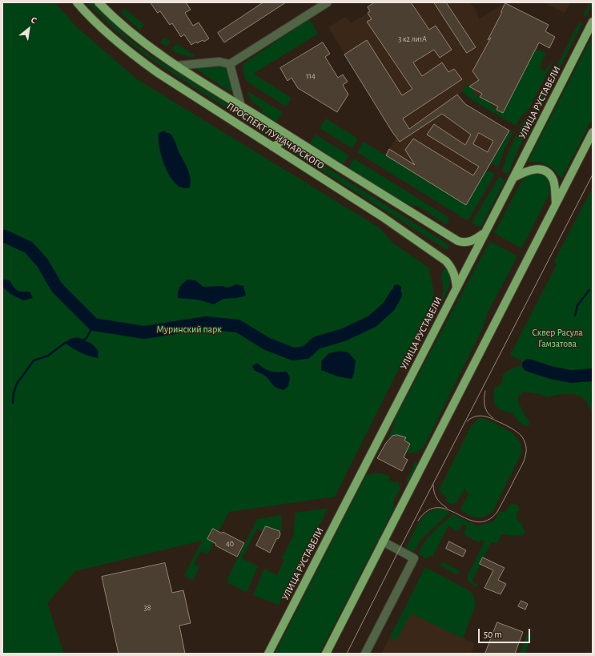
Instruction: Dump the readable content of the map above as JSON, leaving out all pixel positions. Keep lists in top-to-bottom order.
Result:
{
  "streets": {
    "main road": ["УЛИЦА РУСТАВЕЛИ", "ПРОСПЕКТ ЛУНАЧАРСКОГО"]
  },
  "crossings": [
    ["УЛИЦА РУСТАВЕЛИ", "ПРОСПЕКТ ЛУНАЧАРСКОГО"]
  ],
  "parks": ["Муринский парк", "Сквер Расула Гамзатова"],
  "house_numbers": [
    "3 к2 литА",
    "114",
    "40",
    "38"
  ],
  "scale_bar": "50 m",
  "north": "top right"
}
